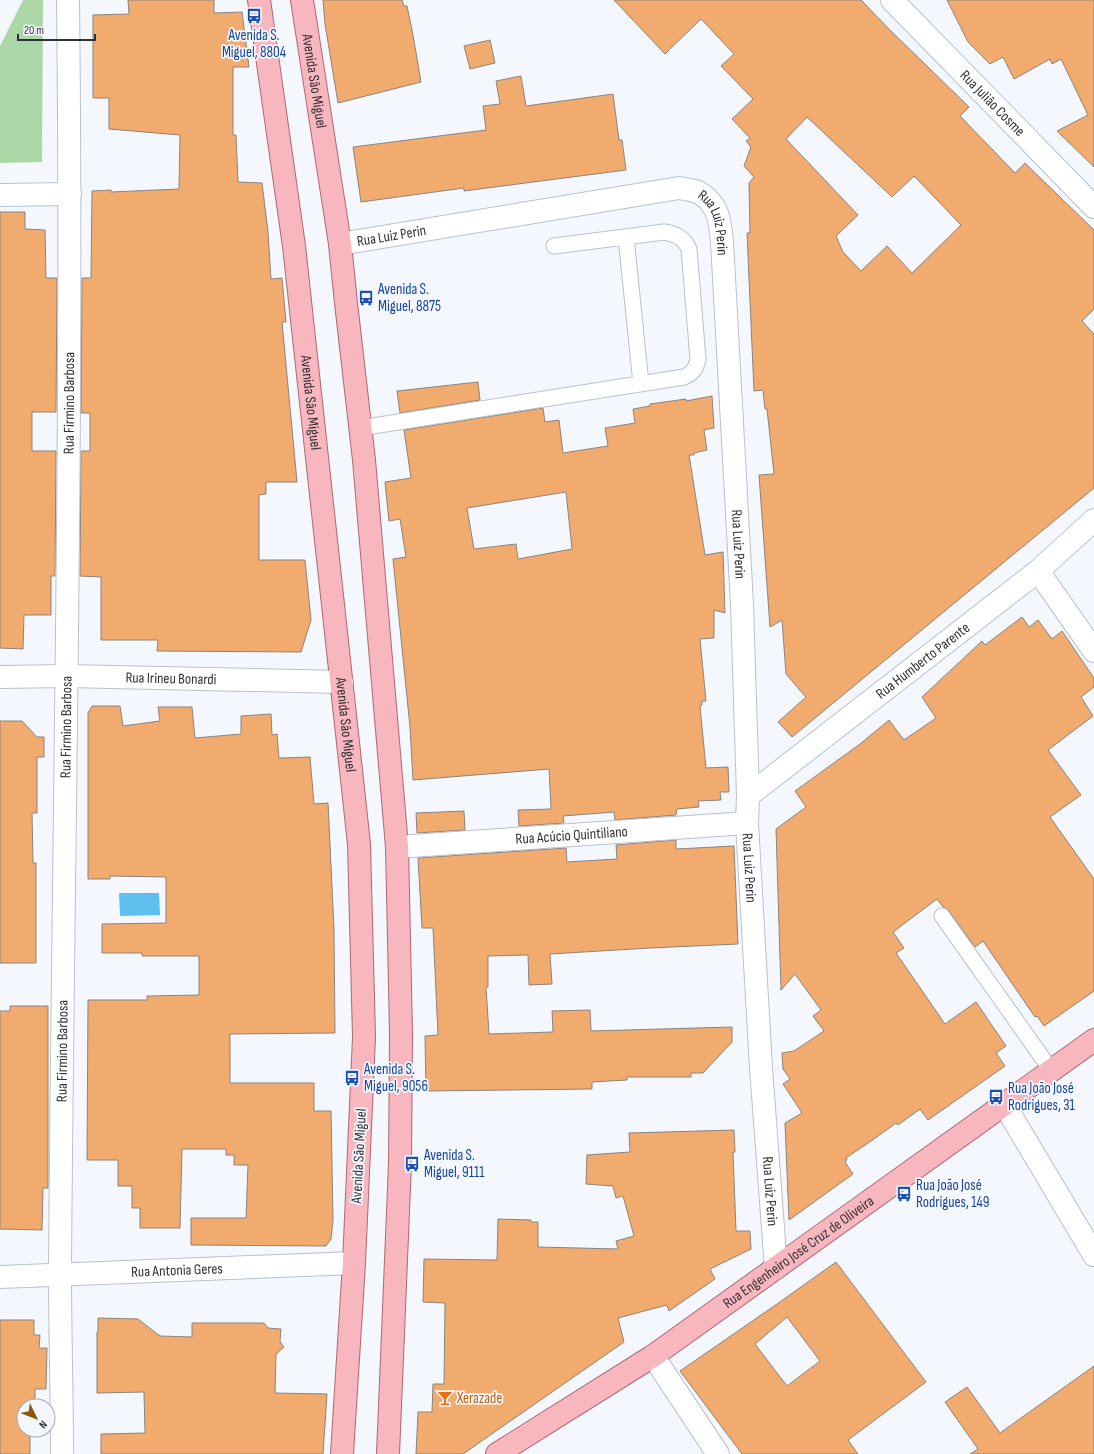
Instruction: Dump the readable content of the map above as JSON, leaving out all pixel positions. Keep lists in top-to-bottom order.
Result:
{
  "streets": {
    "main road": ["Avenida São Miguel", "Rua Engenheiro José Cruz de Oliveira"],
    "street": [
      "Rua Julião Cosme",
      "Rua Luiz Perin",
      "Rua Firmino Barbosa",
      "Rua Humberto Parente",
      "Rua Irineu Bonardi",
      "Rua Acúcio Quintiliano",
      "Rua Antonia Geres"
    ]
  },
  "crossings": [
    ["Avenida São Miguel", "Rua Luiz Perin"],
    ["Avenida São Miguel", "Rua Irineu Bonardi"],
    ["Avenida São Miguel", "Rua Acúcio Quintiliano"],
    ["Avenida São Miguel", "Rua Antonia Geres"],
    ["Rua Luiz Perin", "Rua Humberto Parente"],
    ["Rua Luiz Perin", "Rua Acúcio Quintiliano"],
    ["Rua Luiz Perin", "Rua Engenheiro José Cruz de Oliveira"],
    ["Rua Firmino Barbosa", "Rua Irineu Bonardi"],
    ["Rua Firmino Barbosa", "Rua Antonia Geres"]
  ],
  "places": {
    "bus stop": [
      "Avenida S. Miguel, 8804",
      "Avenida S. Miguel, 8875",
      "Avenida S. Miguel, 9056",
      "Rua João José Rodrigues, 31",
      "Avenida S. Miguel, 9111",
      "Rua João José Rodrigues, 149"
    ],
    "bar": ["Xerazade"]
  },
  "scale_bar": "20 m",
  "north": "bottom right"
}
